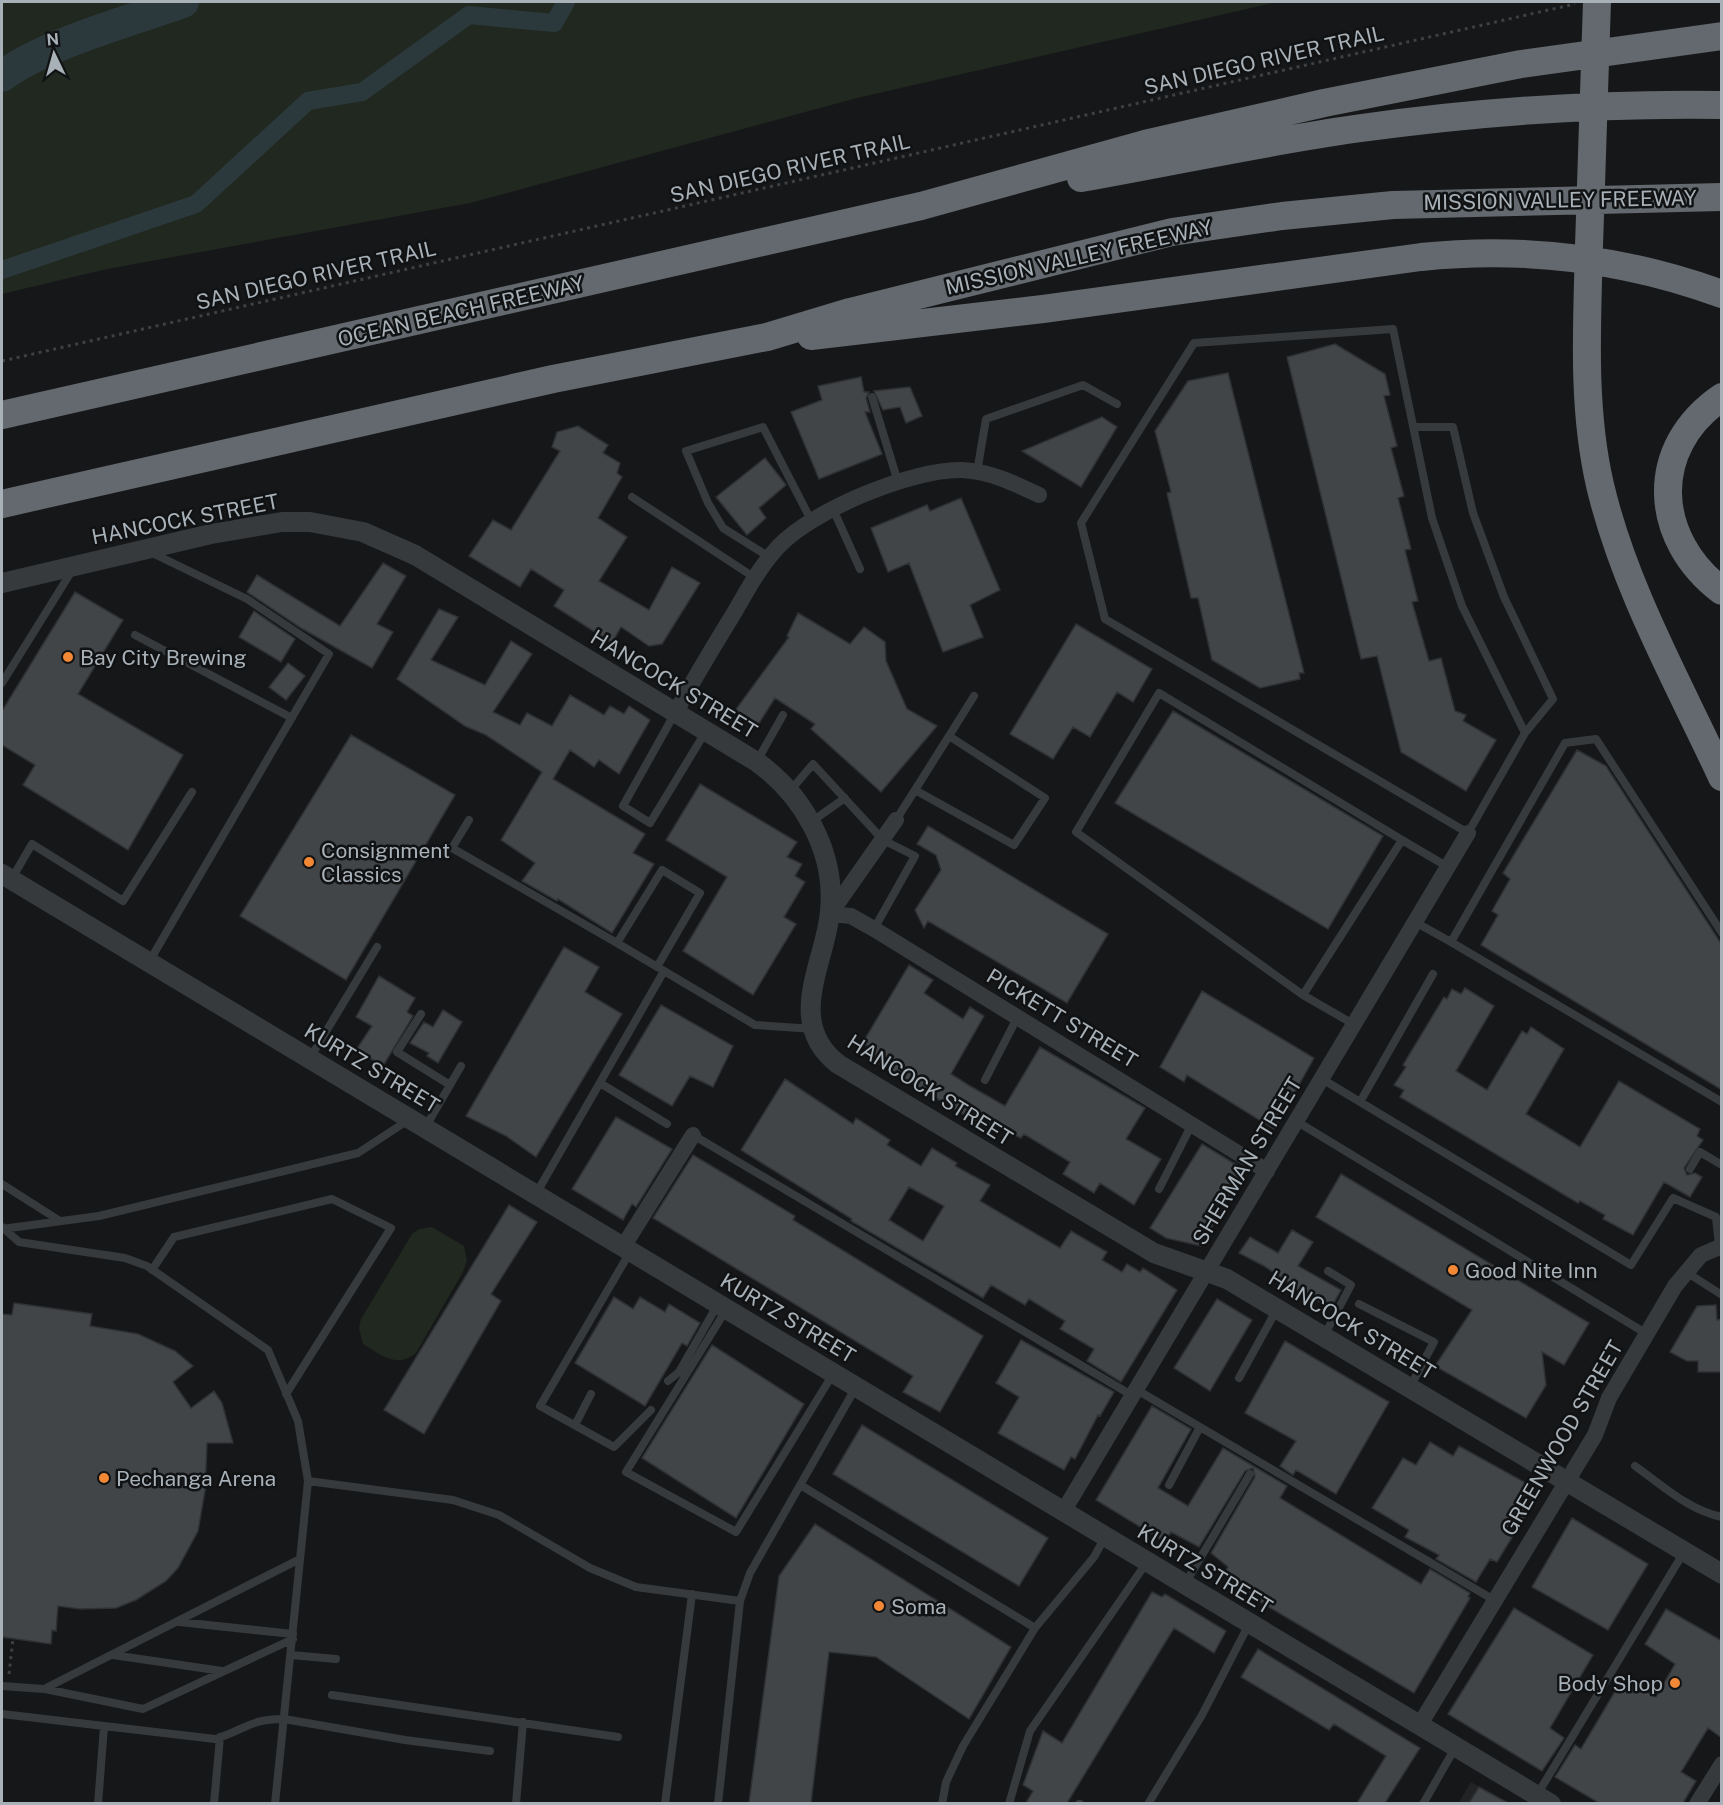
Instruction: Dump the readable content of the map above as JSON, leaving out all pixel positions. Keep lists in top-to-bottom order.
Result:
{
  "streets": {
    "highway": ["MISSION VALLEY FREEWAY", "OCEAN BEACH FREEWAY"],
    "street": [
      "HANCOCK STREET",
      "PICKETT STREET",
      "KURTZ STREET",
      "SHERMAN STREET",
      "GREENWOOD STREET"
    ],
    "path": ["SAN DIEGO RIVER TRAIL"]
  },
  "crossings": [
    ["HANCOCK STREET", "PICKETT STREET"],
    ["HANCOCK STREET", "SHERMAN STREET"],
    ["HANCOCK STREET", "GREENWOOD STREET"],
    ["PICKETT STREET", "SHERMAN STREET"],
    ["KURTZ STREET", "SHERMAN STREET"],
    ["KURTZ STREET", "GREENWOOD STREET"]
  ],
  "places": [
    "Bay City Brewing",
    "Consignment Classics",
    "Good Nite Inn",
    "Pechanga Arena",
    "Soma",
    "Body Shop"
  ],
  "north": "top"
}
